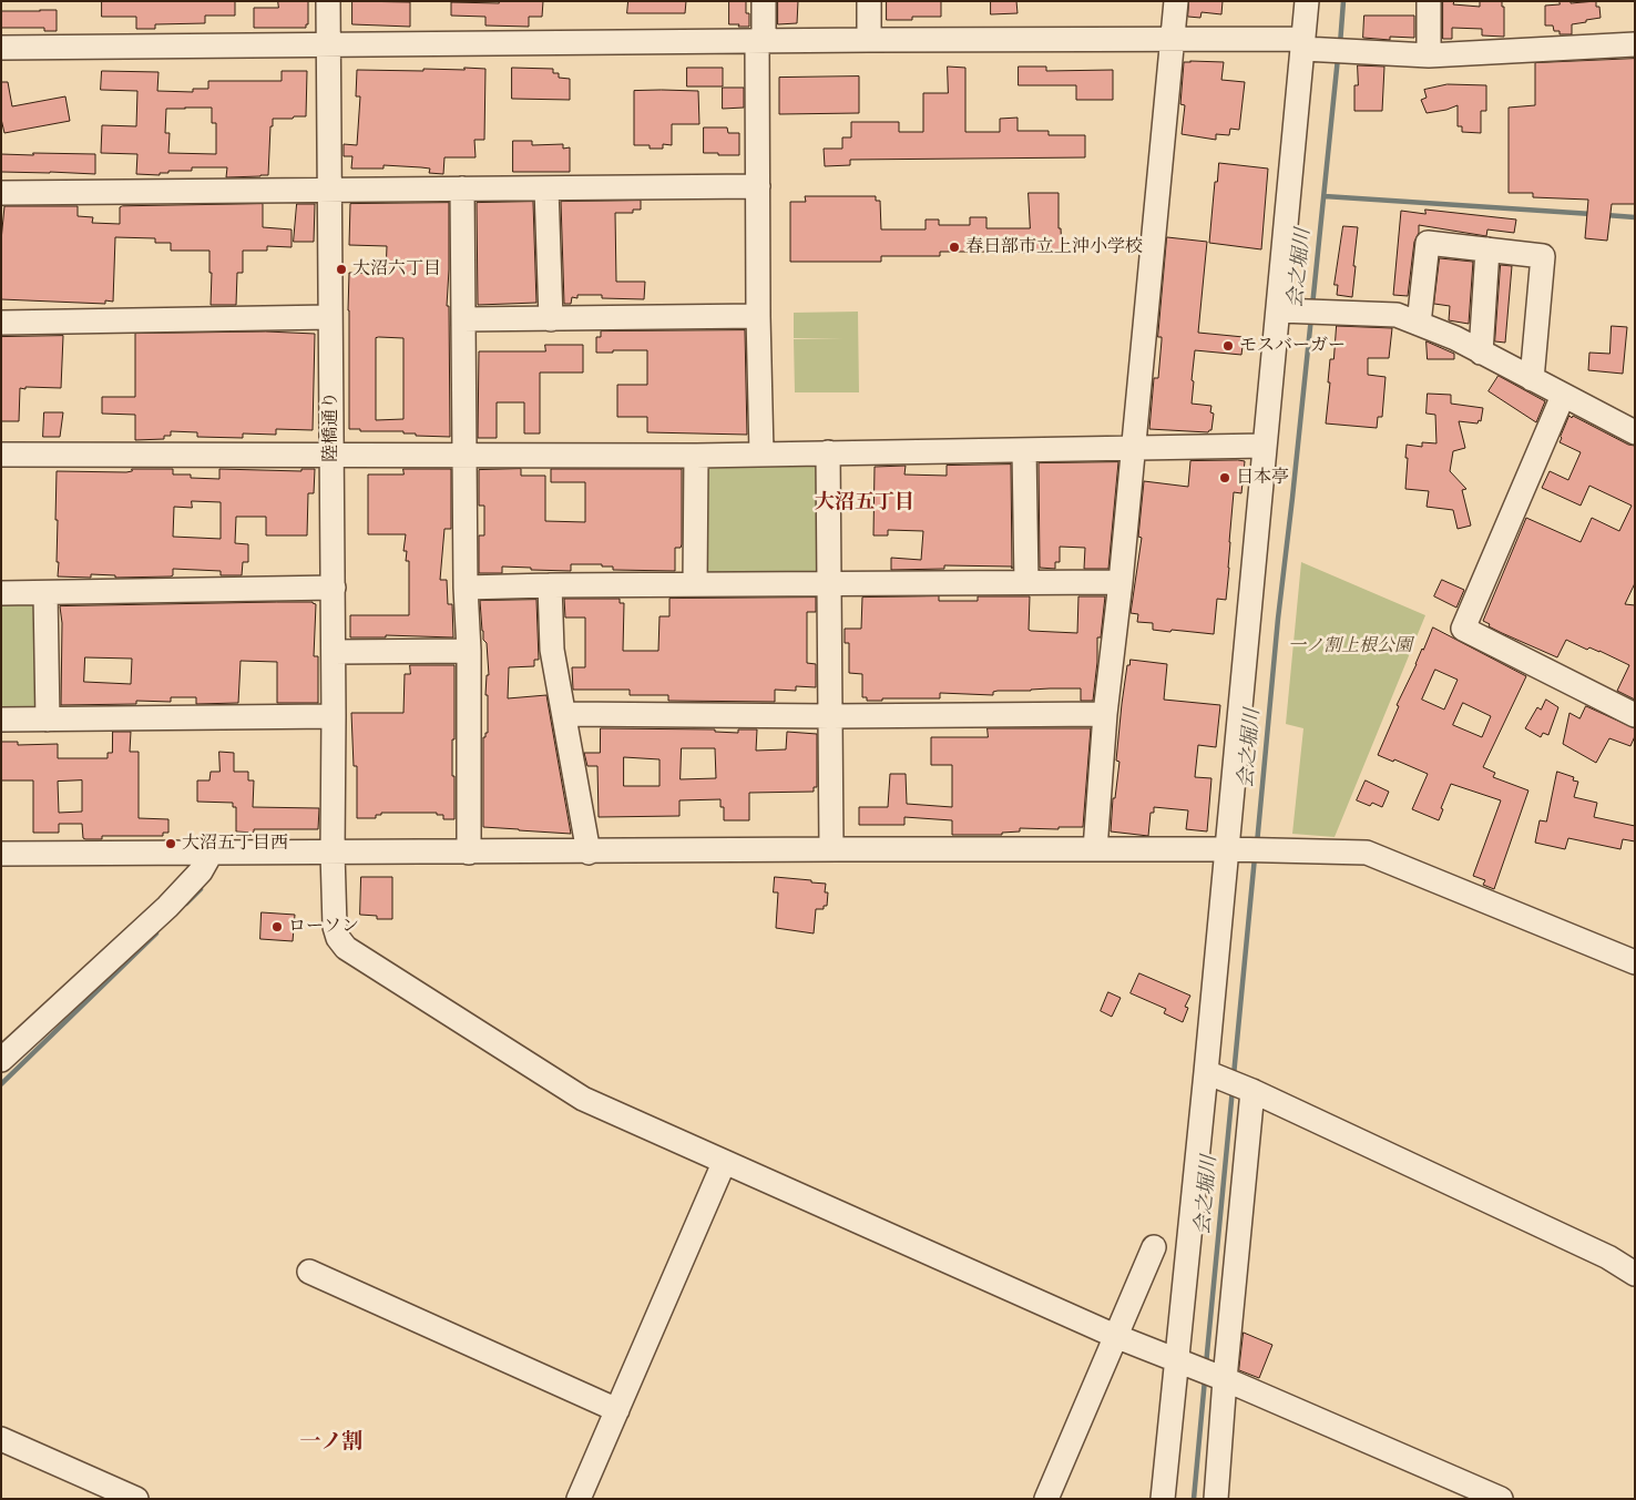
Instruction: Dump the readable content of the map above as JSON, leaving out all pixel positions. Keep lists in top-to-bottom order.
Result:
{
  "streets": {
    "street": ["陸橋通り"]
  },
  "districts": ["大沼五丁目", "一ノ割"],
  "water": ["会之堀川"],
  "parks": ["一ノ割上根公園"],
  "places": [
    "春日部市立上沖小学校",
    "大沼六丁目",
    "モスバーガー",
    "日本亭",
    "大沼五丁目西",
    "ローソン"
  ]
}
